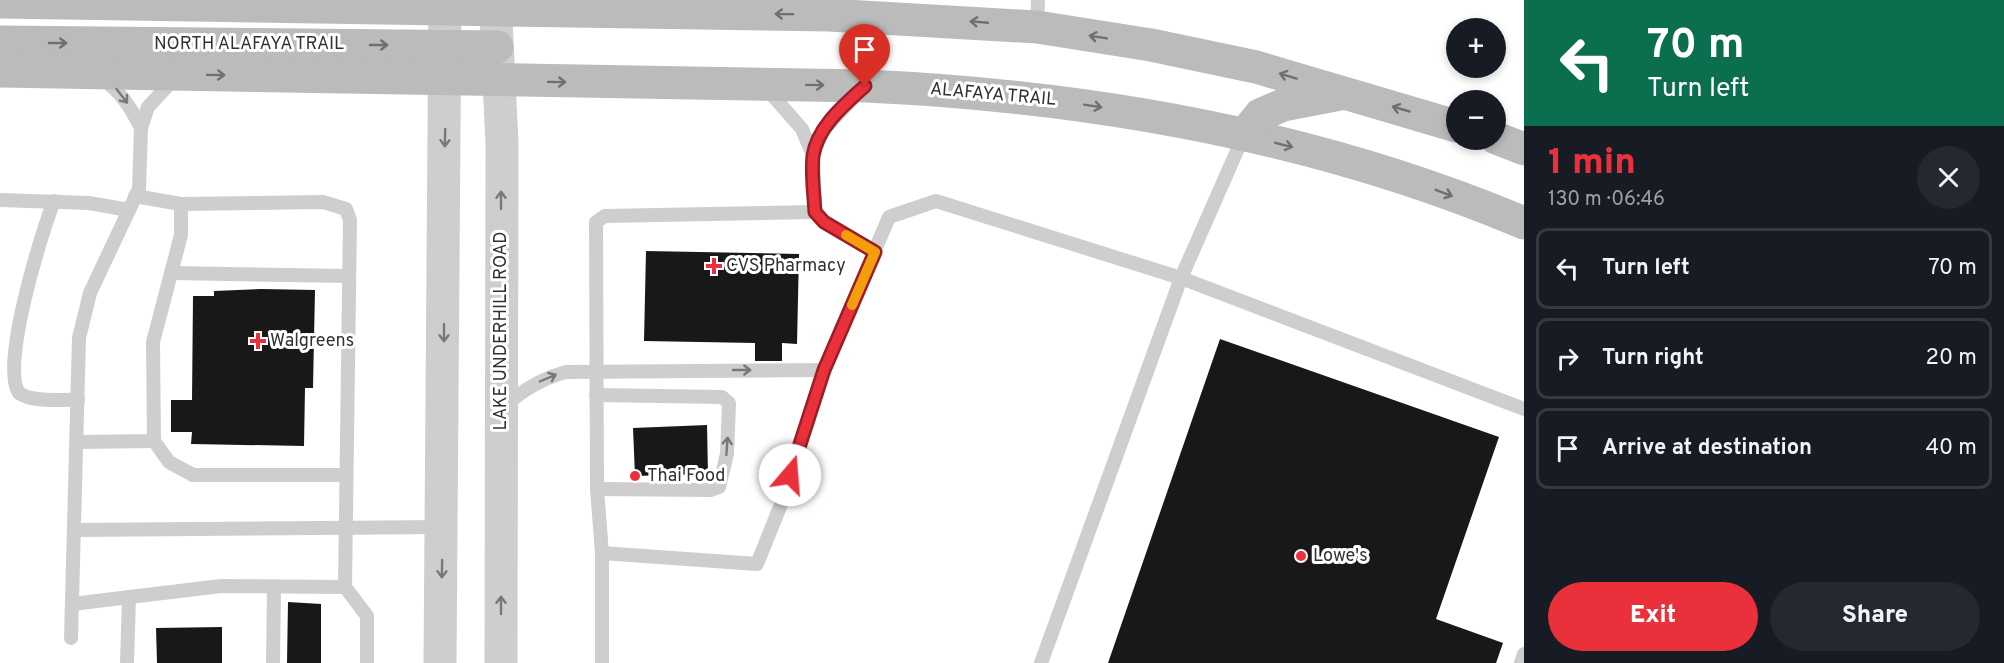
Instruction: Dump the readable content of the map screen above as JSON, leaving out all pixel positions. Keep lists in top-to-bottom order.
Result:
{
  "streets": {
    "main road": ["NORTH ALAFAYA TRAIL", "ALAFAYA TRAIL"],
    "street": ["LAKE UNDERHILL ROAD"]
  },
  "crossings": [
    ["NORTH ALAFAYA TRAIL", "ALAFAYA TRAIL"],
    ["NORTH ALAFAYA TRAIL", "LAKE UNDERHILL ROAD"],
    ["ALAFAYA TRAIL", "LAKE UNDERHILL ROAD"]
  ],
  "places": {
    "health": ["CVS Pharmacy", "Walgreens"],
    "other": ["Thai Food", "Lowe's"]
  },
  "page": {
    "turn": ["70 m", "Turn left"],
    "map_buttons": ["+", "−"],
    "heading": ["1 min", "130 m · 06:46"],
    "list": [
      {
        "name": "Turn left",
        "value": "70 m"
      },
      {
        "name": "Turn right",
        "value": "20 m"
      },
      {
        "name": "Arrive at destination",
        "value": "40 m"
      }
    ],
    "buttons": ["Exit", "Share"]
  }
}
